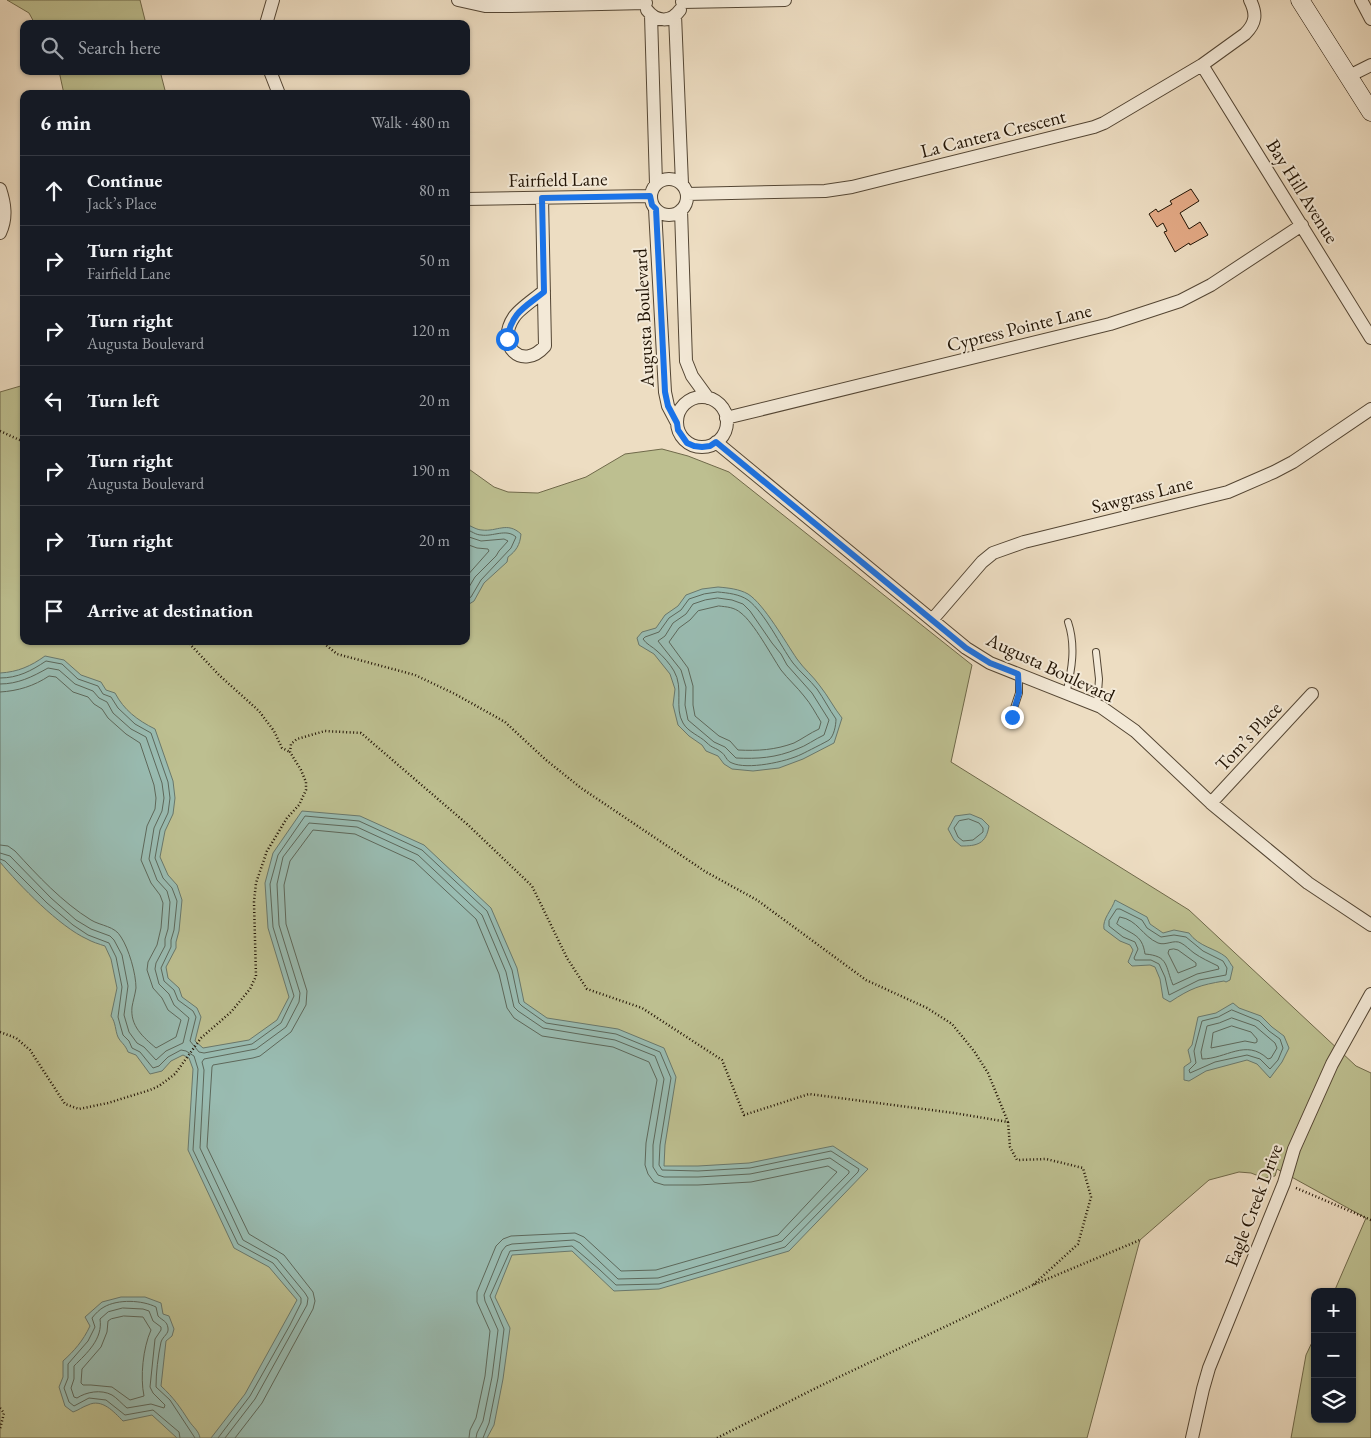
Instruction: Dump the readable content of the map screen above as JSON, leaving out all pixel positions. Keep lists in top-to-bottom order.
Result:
{
  "streets": {
    "street": [
      "La Cantera Crescent",
      "Fairfield Lane",
      "Bay Hill Avenue",
      "Augusta Boulevard",
      "Cypress Pointe Lane",
      "Sawgrass Lane",
      "Tom’s Place",
      "Eagle Creek Drive"
    ]
  },
  "crossings": [
    ["La Cantera Crescent", "Fairfield Lane"],
    ["La Cantera Crescent", "Bay Hill Avenue"],
    ["La Cantera Crescent", "Augusta Boulevard"],
    ["Fairfield Lane", "Augusta Boulevard"],
    ["Bay Hill Avenue", "Cypress Pointe Lane"],
    ["Augusta Boulevard", "Cypress Pointe Lane"],
    ["Augusta Boulevard", "Sawgrass Lane"],
    ["Augusta Boulevard", "Tom’s Place"]
  ],
  "page": {
    "search": "Search here",
    "heading": ["6 min", "Walk · 480 m"],
    "list": [
      ["Continue", "Jack’s Place", "80 m"],
      ["Turn right", "Fairfield Lane", "50 m"],
      ["Turn right", "Augusta Boulevard", "120 m"],
      ["Turn left", "20 m"],
      ["Turn right", "Augusta Boulevard", "190 m"],
      ["Turn right", "20 m"],
      "Arrive at destination"
    ],
    "map_buttons": ["+", "−"]
  }
}
